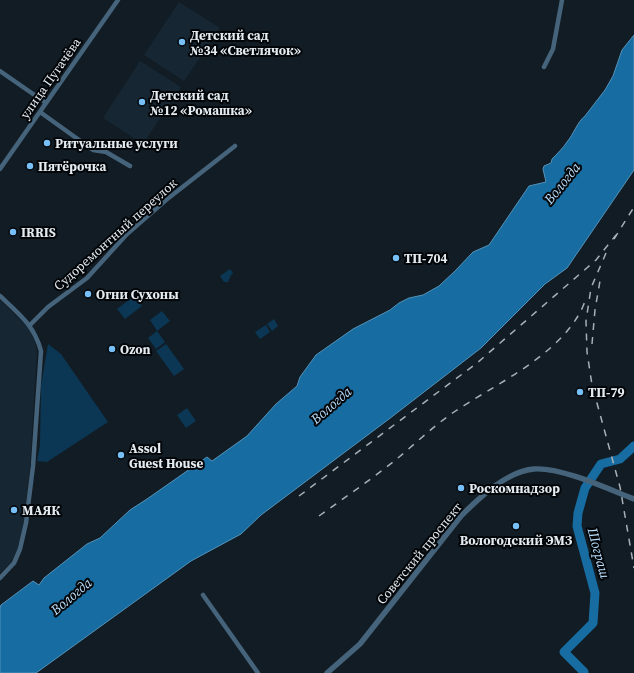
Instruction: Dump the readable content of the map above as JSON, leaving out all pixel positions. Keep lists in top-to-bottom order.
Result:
{
  "streets": {
    "street": ["улица Пугачёва", "Судоремонтный переулок", "Советский проспект"]
  },
  "water": ["Вологда", "Шограш"],
  "places": [
    "Детский сад №34 «Светлячок»",
    "Детский сад №12 «Ромашка»",
    "Ритуальные услуги",
    "Пятёрочка",
    "IRRIS",
    "ТП-704",
    "Огни Сухоны",
    "Ozon",
    "ТП-79",
    "Assol Guest House",
    "Роскомнадзор",
    "МАЯК",
    "Вологодский ЭМЗ"
  ]
}
